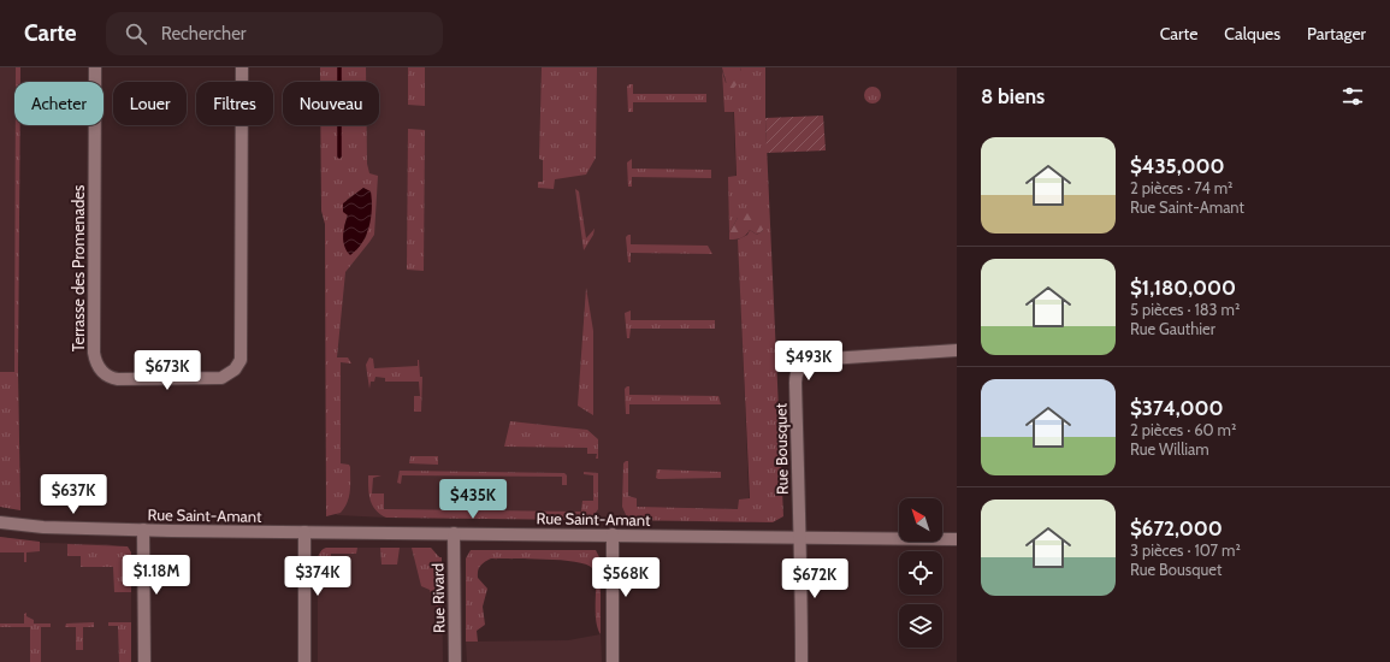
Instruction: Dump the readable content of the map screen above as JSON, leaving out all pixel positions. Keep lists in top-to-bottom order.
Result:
{
  "streets": {
    "street": [
      "Terrasse des Promenades",
      "Rue Bousquet",
      "Rue Saint-Amant",
      "Rue Rivard"
    ]
  },
  "crossings": [
    ["Rue Bousquet", "Rue Saint-Amant"],
    ["Rue Saint-Amant", "Rue Rivard"]
  ],
  "north": "top left",
  "page": {
    "header": "Carte",
    "search": "Rechercher",
    "nav": ["Carte", "Calques", "Partager"],
    "heading": "8 biens",
    "chip": [
      "Acheter",
      "Louer",
      "Filtres",
      "Nouveau"
    ],
    "list": [
      {
        "name": "$435,000",
        "note": "2 pièces · 74 m² · Rue Saint-Amant"
      },
      {
        "name": "$1,180,000",
        "note": "5 pièces · 183 m² · Rue Gauthier"
      },
      {
        "name": "$374,000",
        "note": "2 pièces · 60 m² · Rue William"
      },
      {
        "name": "$672,000",
        "note": "3 pièces · 107 m² · Rue Bousquet"
      }
    ],
    "price": [
      "$493K",
      "$673K",
      "$637K",
      "$435K",
      "$1.18M",
      "$374K",
      "$568K",
      "$672K"
    ]
  }
}
